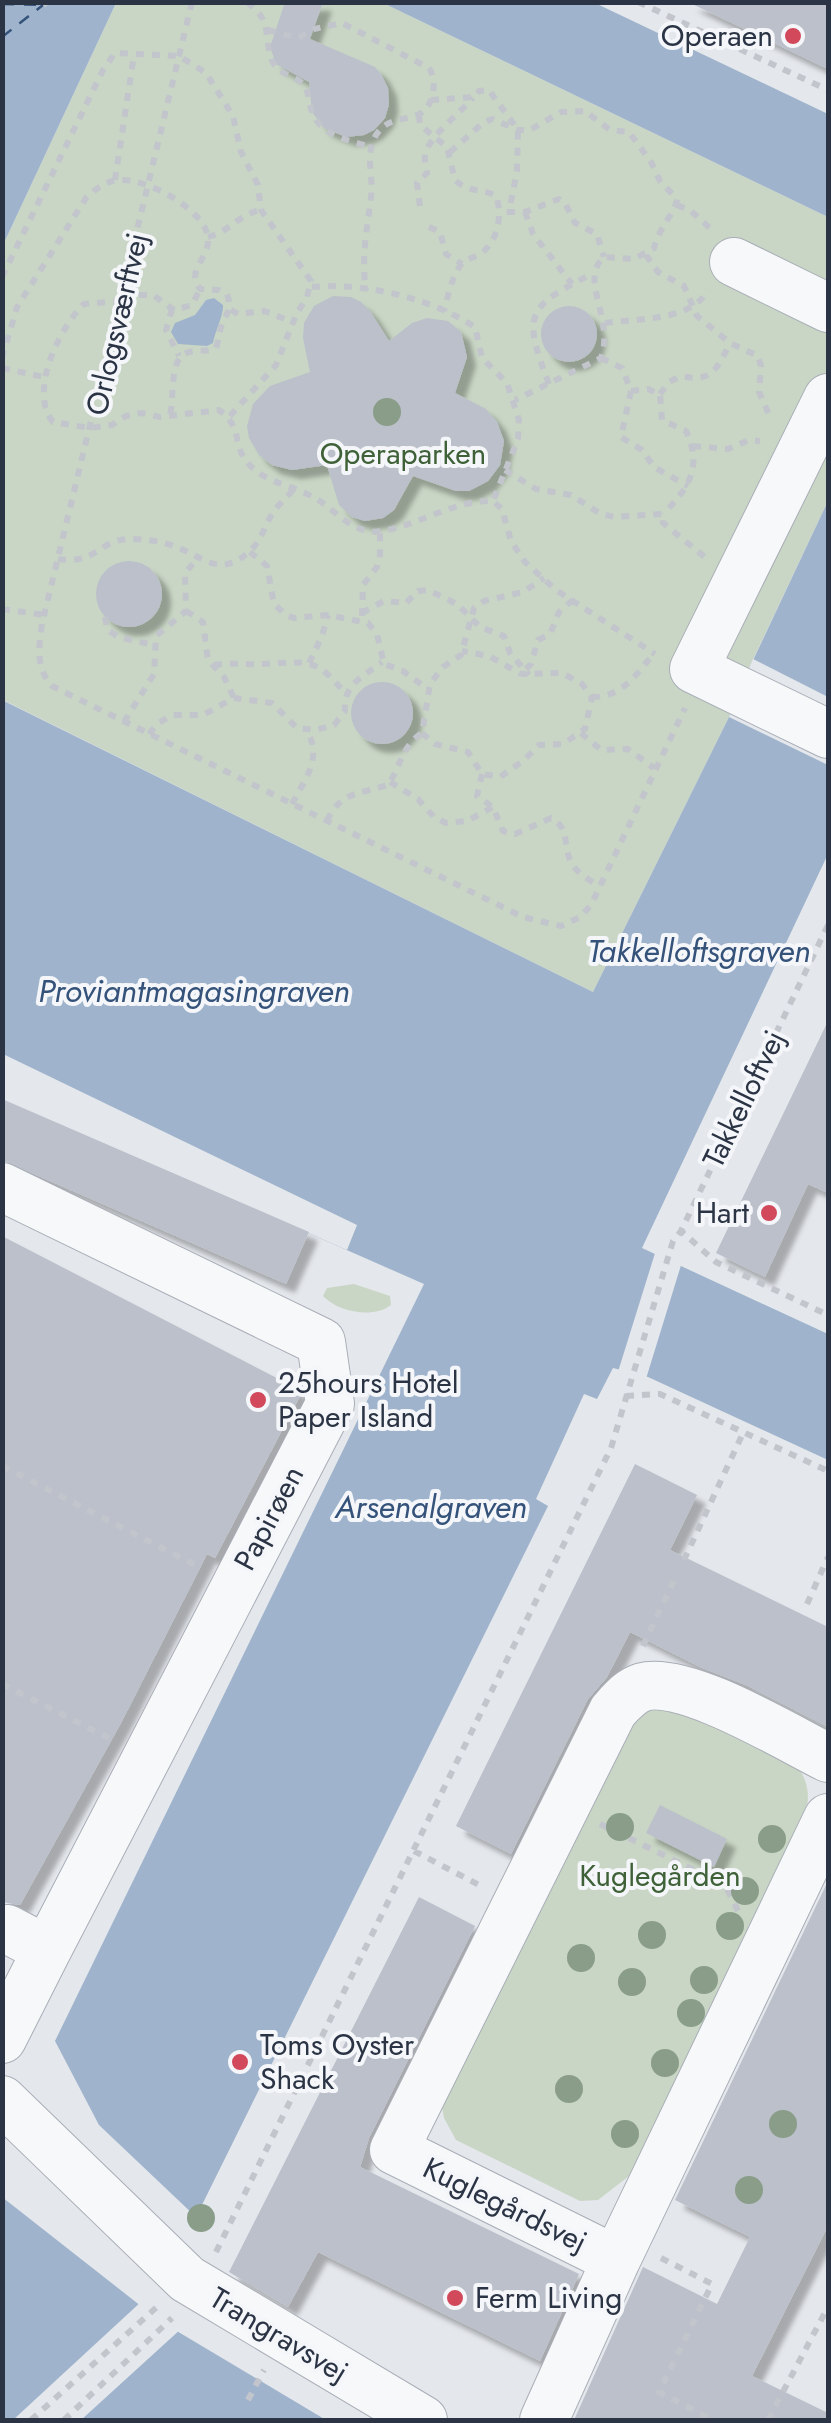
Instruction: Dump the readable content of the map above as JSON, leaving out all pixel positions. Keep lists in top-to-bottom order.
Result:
{
  "streets": {
    "street": ["Papirøen", "Kuglegårdsvej", "Trangravsvej"],
    "path": ["Orlogsværftvej", "Takkelloftvej"]
  },
  "crossings": [
    ["Takkelloftvej", "Trangravsvej"]
  ],
  "water": ["Takkelloftsgraven", "Proviantmagasingraven", "Arsenalgraven"],
  "parks": ["Operaparken", "Kuglegården"],
  "places": [
    "Operaen",
    "Hart",
    "25hours Hotel Paper Island",
    "Toms Oyster Shack",
    "Ferm Living"
  ]
}
